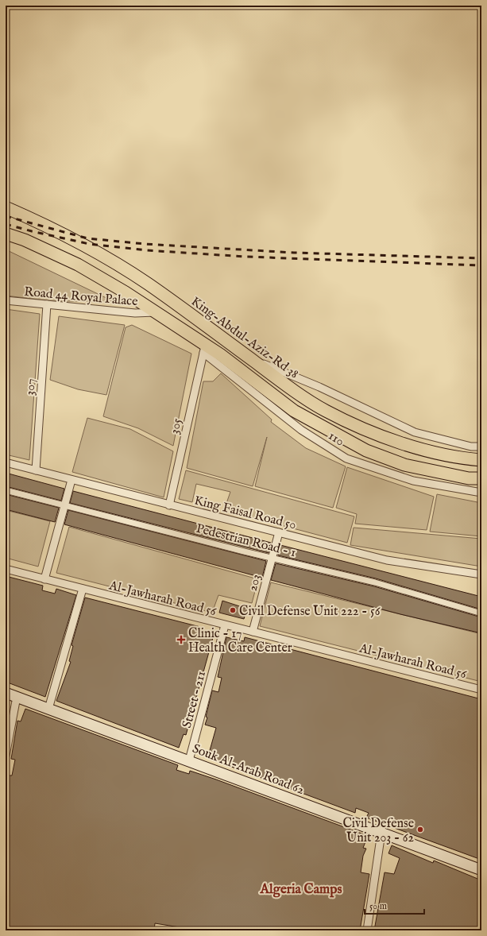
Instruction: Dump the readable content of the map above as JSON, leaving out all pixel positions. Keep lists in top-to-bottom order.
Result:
{
  "streets": {
    "main road": ["King-Abdul-Aziz-Rd 38", "Souk Al-Arab Road 62"],
    "street": [
      "Road 44 Royal Palace",
      "307",
      "305",
      "110",
      "King Faisal Road 50",
      "Pedestrian Road - 1",
      "203",
      "Al-Jawharah Road 56",
      "Street - 211"
    ]
  },
  "crossings": [
    ["Road 44 Royal Palace", "307"],
    ["307", "King Faisal Road 50"],
    ["305", "110"],
    ["305", "King Faisal Road 50"],
    ["King Faisal Road 50", "203"],
    ["Pedestrian Road - 1", "203"],
    ["203", "Al-Jawharah Road 56"],
    ["Al-Jawharah Road 56", "Street - 211"],
    ["Street - 211", "Souk Al-Arab Road 62"]
  ],
  "districts": ["Algeria Camps"],
  "places": {
    "other": ["Civil Defense Unit 222 - 56", "Civil Defense Unit 203 - 62"],
    "health": ["Clinic - 17 Health Care Center"]
  },
  "scale_bar": "50 m"
}
